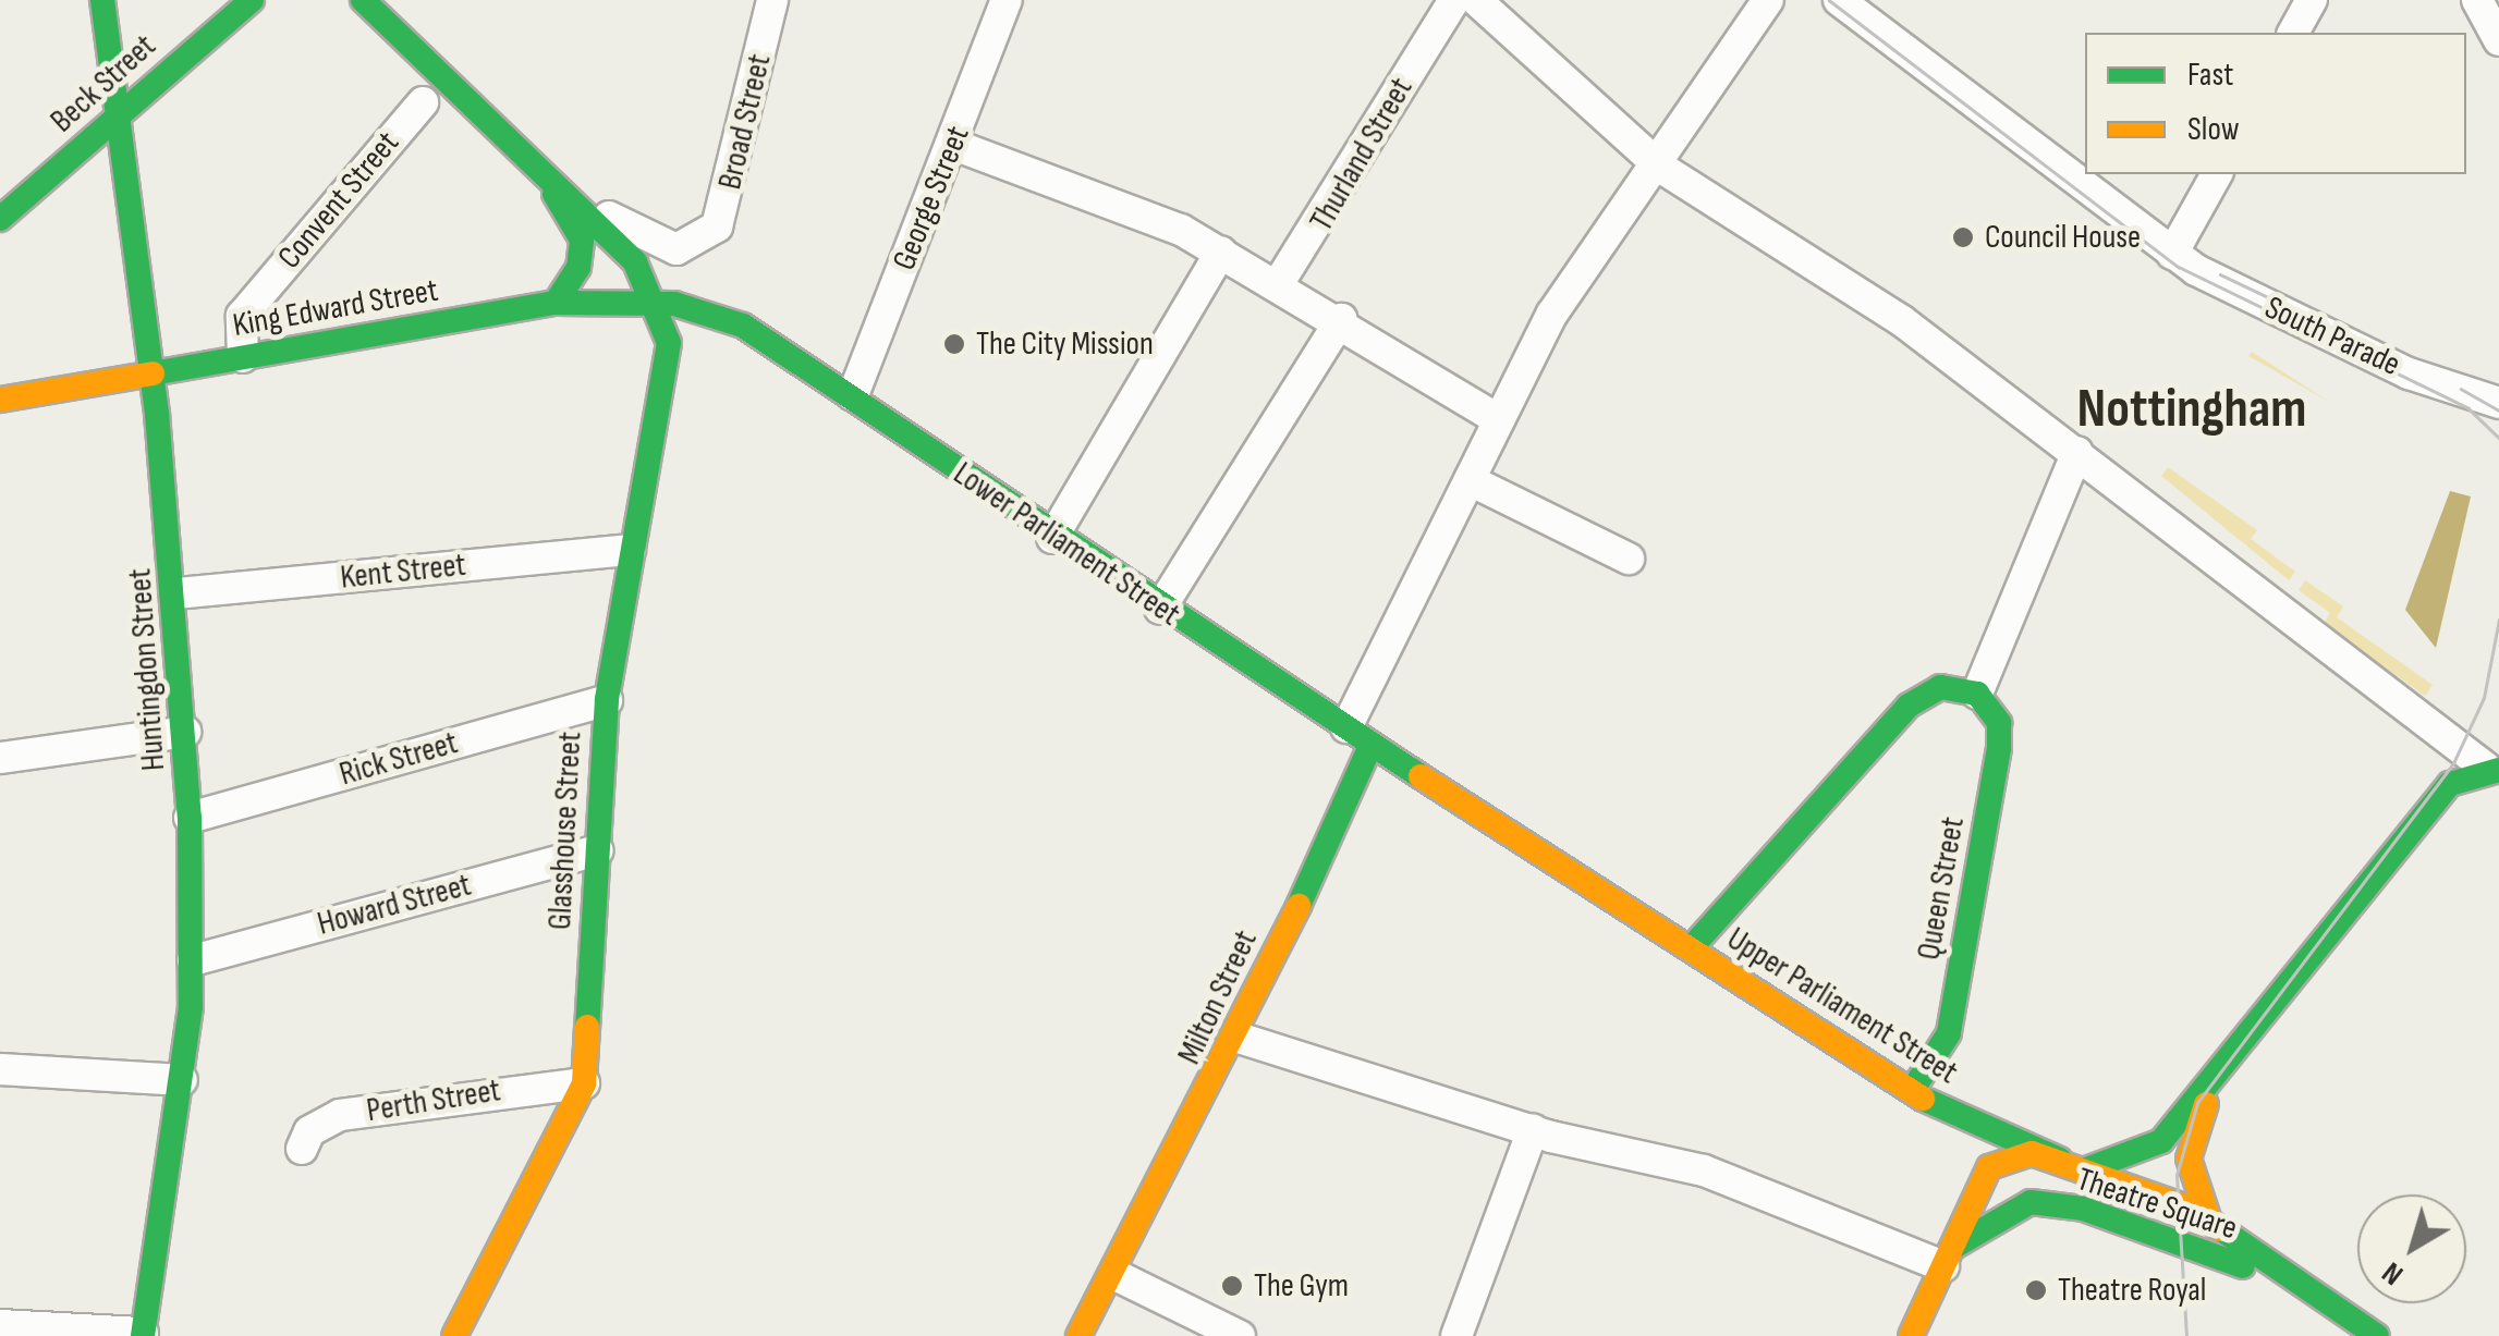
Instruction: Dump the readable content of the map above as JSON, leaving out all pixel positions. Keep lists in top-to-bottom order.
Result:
{
  "streets": {
    "main road": [
      "Beck Street",
      "King Edward Street",
      "Lower Parliament Street",
      "Huntingdon Street",
      "Glasshouse Street",
      "Queen Street",
      "Milton Street",
      "Upper Parliament Street",
      "Theatre Square"
    ],
    "street": [
      "Broad Street",
      "Thurland Street",
      "George Street",
      "Convent Street",
      "South Parade",
      "Kent Street",
      "Rick Street",
      "Howard Street",
      "Perth Street"
    ]
  },
  "crossings": [
    ["Beck Street", "Huntingdon Street"],
    ["George Street", "Lower Parliament Street"],
    ["Convent Street", "King Edward Street"],
    ["King Edward Street", "Lower Parliament Street"],
    ["King Edward Street", "Huntingdon Street"],
    ["Lower Parliament Street", "Glasshouse Street"],
    ["Lower Parliament Street", "Milton Street"],
    ["Lower Parliament Street", "Upper Parliament Street"],
    ["Kent Street", "Huntingdon Street"],
    ["Kent Street", "Glasshouse Street"],
    ["Huntingdon Street", "Rick Street"],
    ["Huntingdon Street", "Howard Street"],
    ["Rick Street", "Glasshouse Street"],
    ["Glasshouse Street", "Howard Street"],
    ["Glasshouse Street", "Perth Street"],
    ["Queen Street", "Upper Parliament Street"],
    ["Milton Street", "Upper Parliament Street"],
    ["Upper Parliament Street", "Theatre Square"]
  ],
  "districts": ["Nottingham"],
  "places": [
    "Council House",
    "The City Mission",
    "The Gym",
    "Theatre Royal"
  ],
  "legend": ["Fast", "Slow"],
  "north": "bottom left"
}
